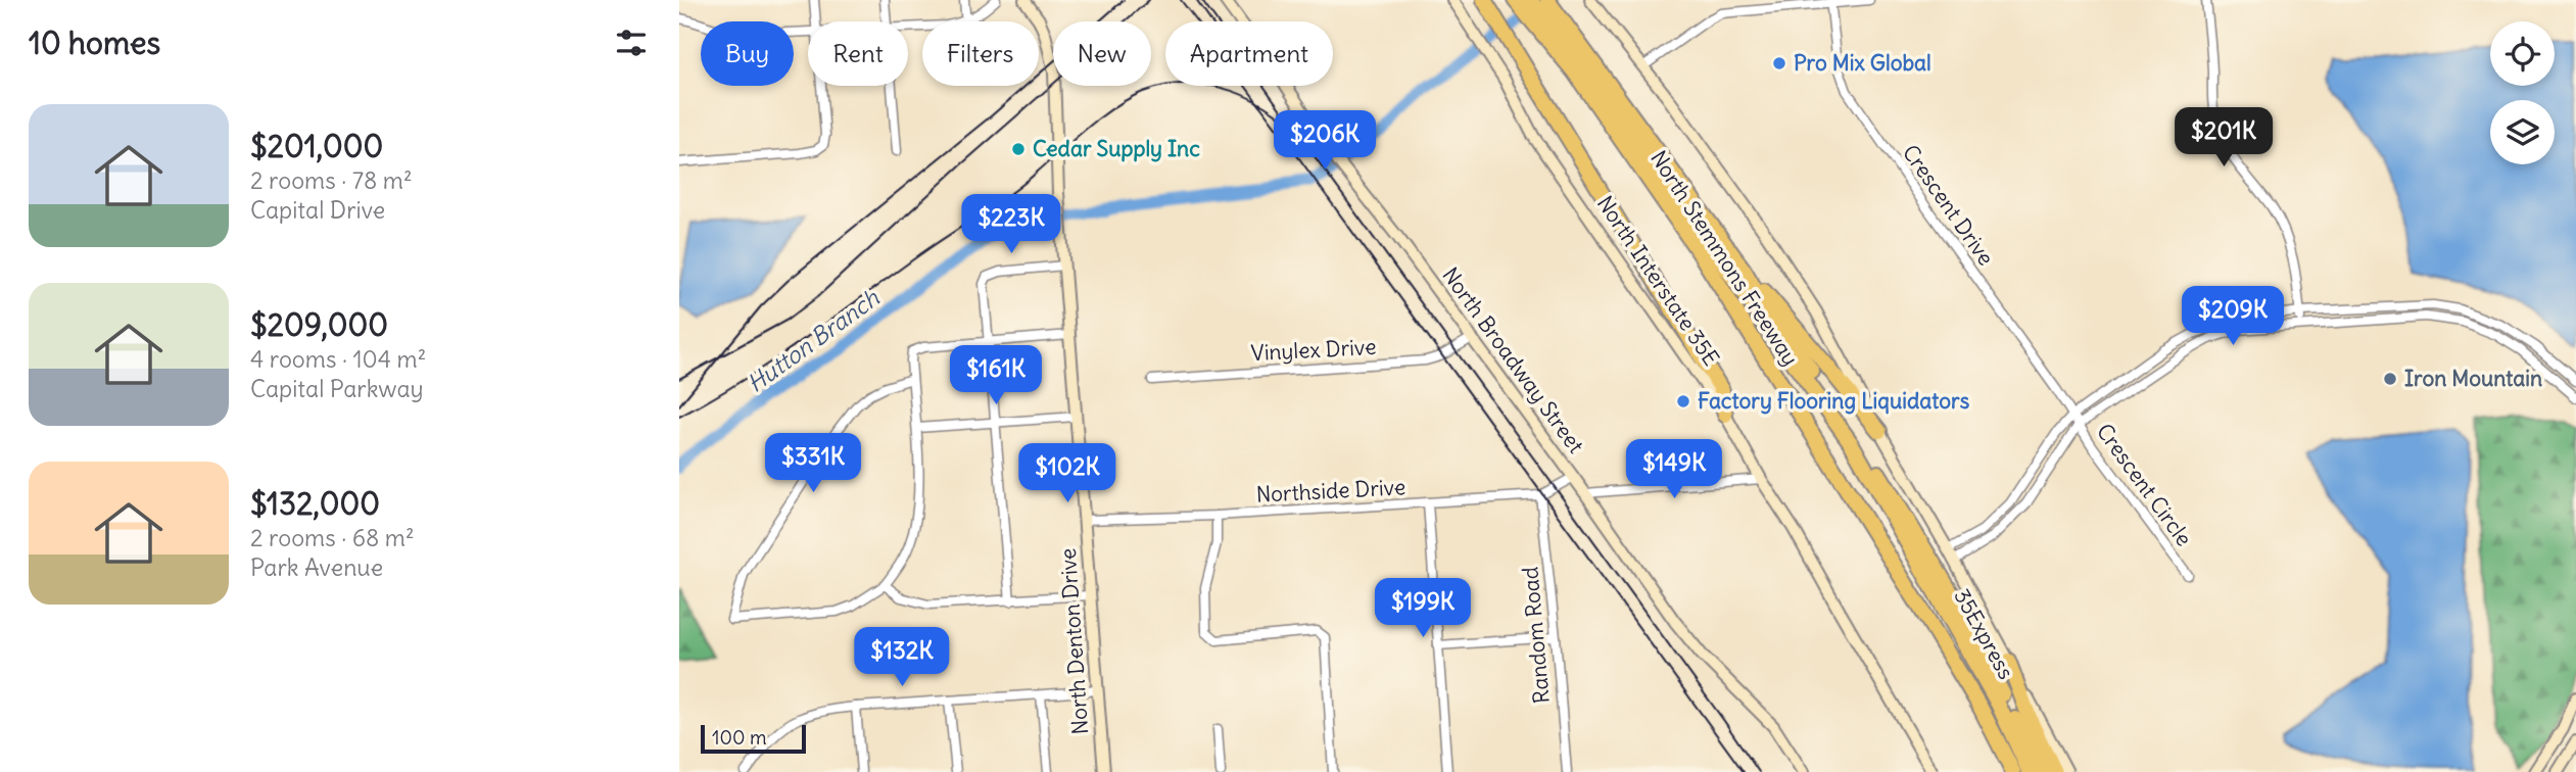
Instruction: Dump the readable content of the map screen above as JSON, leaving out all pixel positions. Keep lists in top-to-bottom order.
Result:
{
  "streets": {
    "highway": ["North Stemmons Freeway", "35Express"],
    "main road": ["North Interstate 35E", "North Broadway Street", "North Denton Drive"],
    "street": [
      "Crescent Drive",
      "Vinylex Drive",
      "Crescent Circle",
      "Northside Drive",
      "Random Road"
    ]
  },
  "crossings": [
    ["Crescent Drive", "Crescent Circle"],
    ["North Stemmons Freeway", "35Express"],
    ["Vinylex Drive", "North Broadway Street"],
    ["North Broadway Street", "Northside Drive"],
    ["Northside Drive", "Random Road"],
    ["Northside Drive", "North Denton Drive"]
  ],
  "water": ["Hutton Branch"],
  "places": [
    "Pro Mix Global",
    "Cedar Supply Inc",
    "Iron Mountain",
    "Factory Flooring Liquidators"
  ],
  "scale_bar": "100 m",
  "page": {
    "heading": "10 homes",
    "chip": [
      "Buy",
      "Rent",
      "Filters",
      "New",
      "Apartment"
    ],
    "list": [
      {
        "name": "$201,000",
        "note": "2 rooms · 78 m² · Capital Drive"
      },
      {
        "name": "$209,000",
        "note": "4 rooms · 104 m² · Capital Parkway"
      },
      {
        "name": "$132,000",
        "note": "2 rooms · 68 m² · Park Avenue"
      }
    ],
    "price": [
      "$201K",
      "$206K",
      "$223K",
      "$209K",
      "$161K",
      "$331K",
      "$149K",
      "$102K",
      "$199K",
      "$132K"
    ],
    "scale": "100 m"
  }
}
